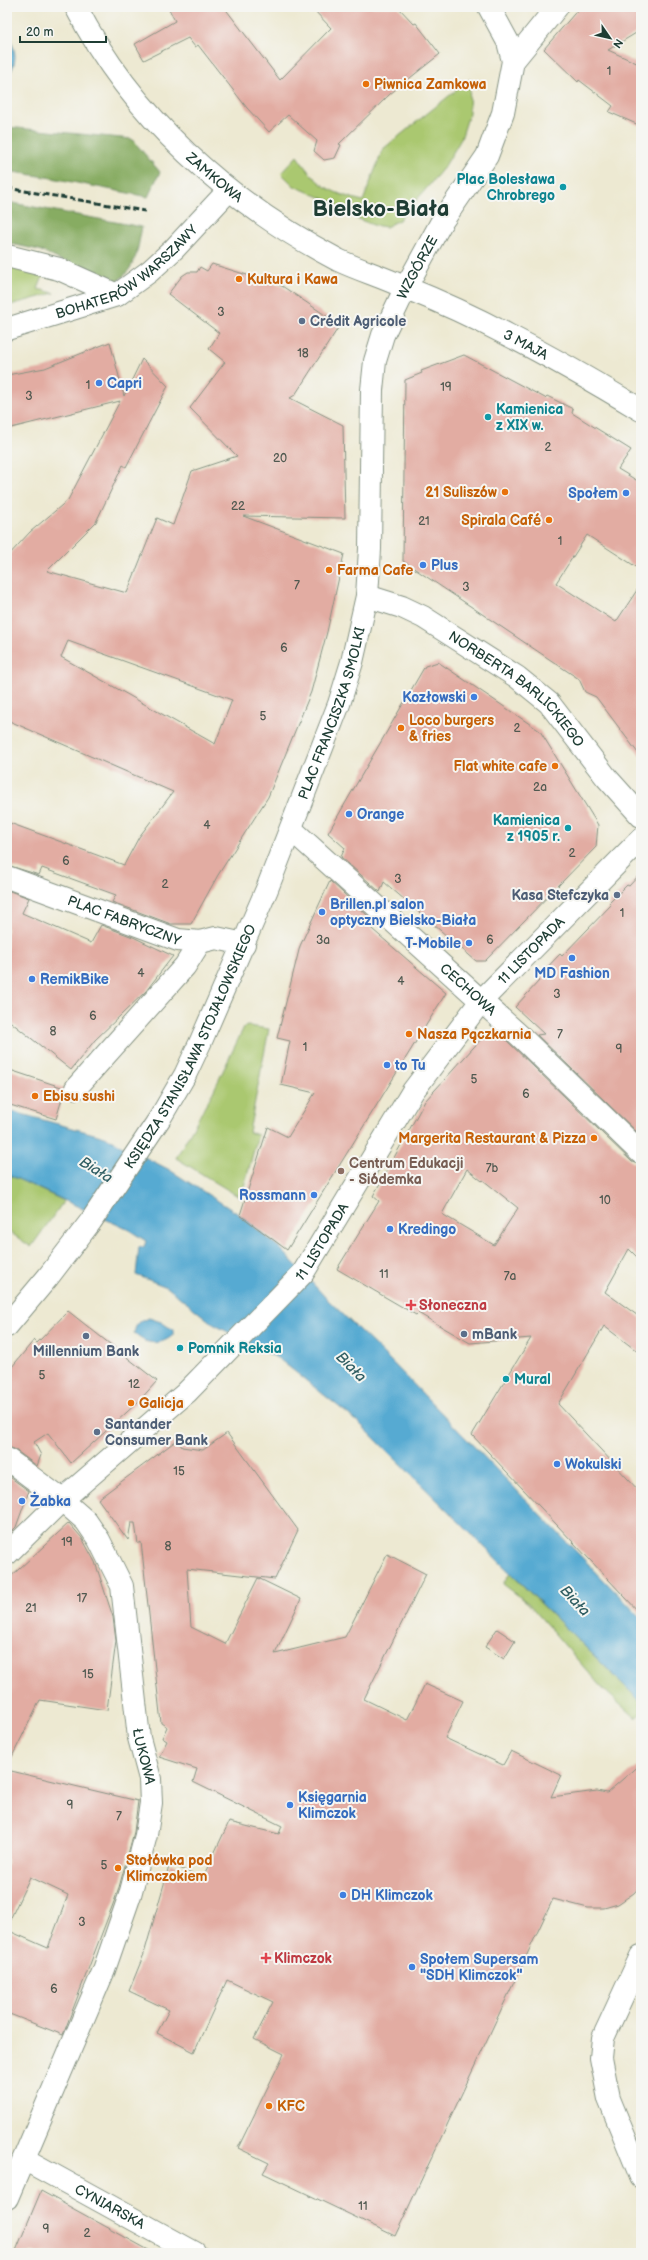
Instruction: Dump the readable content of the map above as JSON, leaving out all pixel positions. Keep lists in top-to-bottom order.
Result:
{
  "streets": {
    "street": [
      "ZAMKOWA",
      "WZGÓRZE",
      "BOHATERÓW WARSZAWY",
      "3 MAJA",
      "NORBERTA BARLICKIEGO",
      "PLAC FRANCISZKA SMOLKI",
      "PLAC FABRYCZNY",
      "11 LISTOPADA",
      "CECHOWA",
      "KSIĘDZA STANISŁAWA STOJAŁOWSKIEGO",
      "ŁUKOWA",
      "CYNIARSKA"
    ]
  },
  "crossings": [
    ["ZAMKOWA", "WZGÓRZE"],
    ["ZAMKOWA", "BOHATERÓW WARSZAWY"],
    ["ZAMKOWA", "3 MAJA"],
    ["WZGÓRZE", "3 MAJA"],
    ["WZGÓRZE", "NORBERTA BARLICKIEGO"],
    ["WZGÓRZE", "PLAC FRANCISZKA SMOLKI"],
    ["NORBERTA BARLICKIEGO", "PLAC FRANCISZKA SMOLKI"],
    ["PLAC FRANCISZKA SMOLKI", "CECHOWA"],
    ["PLAC FRANCISZKA SMOLKI", "KSIĘDZA STANISŁAWA STOJAŁOWSKIEGO"],
    ["PLAC FABRYCZNY", "KSIĘDZA STANISŁAWA STOJAŁOWSKIEGO"],
    ["11 LISTOPADA", "CECHOWA"],
    ["11 LISTOPADA", "ŁUKOWA"],
    ["CECHOWA", "KSIĘDZA STANISŁAWA STOJAŁOWSKIEGO"],
    ["ŁUKOWA", "CYNIARSKA"]
  ],
  "districts": ["Bielsko-Biała"],
  "water": ["Biała"],
  "places": {
    "other": [
      "Piwnica Zamkowa",
      "Plac Bolesława Chrobrego",
      "Kultura i Kawa",
      "Crédit Agricole",
      "Capri",
      "Kamienica z XIX w.",
      "21 Suliszów",
      "Społem",
      "Spirala Café",
      "Plus",
      "Farma Cafe",
      "Kozłowski",
      "Loco burgers & fries",
      "Flat white cafe",
      "Orange",
      "Kamienica z 1905 r.",
      "Kasa Stefczyka",
      "Brillen.pl salon optyczny Bielsko-Biała",
      "T-Mobile",
      "MD Fashion",
      "RemikBike",
      "Nasza Pączkarnia",
      "to Tu",
      "Ebisu sushi",
      "Margerita Restaurant & Pizza",
      "Centrum Edukacji - Siódemka",
      "Rossmann",
      "Kredingo",
      "mBank",
      "Millennium Bank",
      "Pomnik Reksia",
      "Mural",
      "Galicja",
      "Santander Consumer Bank",
      "Wokulski",
      "Żabka",
      "Księgarnia Klimczok",
      "Stołówka pod Klimczokiem",
      "DH Klimczok",
      "Społem Supersam \"SDH Klimczok\"",
      "KFC"
    ],
    "health": ["Słoneczna", "Klimczok"]
  },
  "house_numbers": [
    "1",
    "3",
    "18",
    "1",
    "19",
    "3",
    "2",
    "20",
    "22",
    "21",
    "1",
    "7",
    "3",
    "6",
    "5",
    "2",
    "2a",
    "4",
    "2",
    "6",
    "3",
    "2",
    "1",
    "3a",
    "6",
    "4",
    "4",
    "3",
    "6",
    "8",
    "7",
    "1",
    "9",
    "5",
    "6",
    "7b",
    "10",
    "11",
    "7a",
    "5",
    "12",
    "15",
    "19",
    "8",
    "17",
    "21",
    "15",
    "9",
    "7",
    "5",
    "3",
    "6",
    "11",
    "9",
    "2"
  ],
  "scale_bar": "20 m",
  "north": "bottom right"
}
